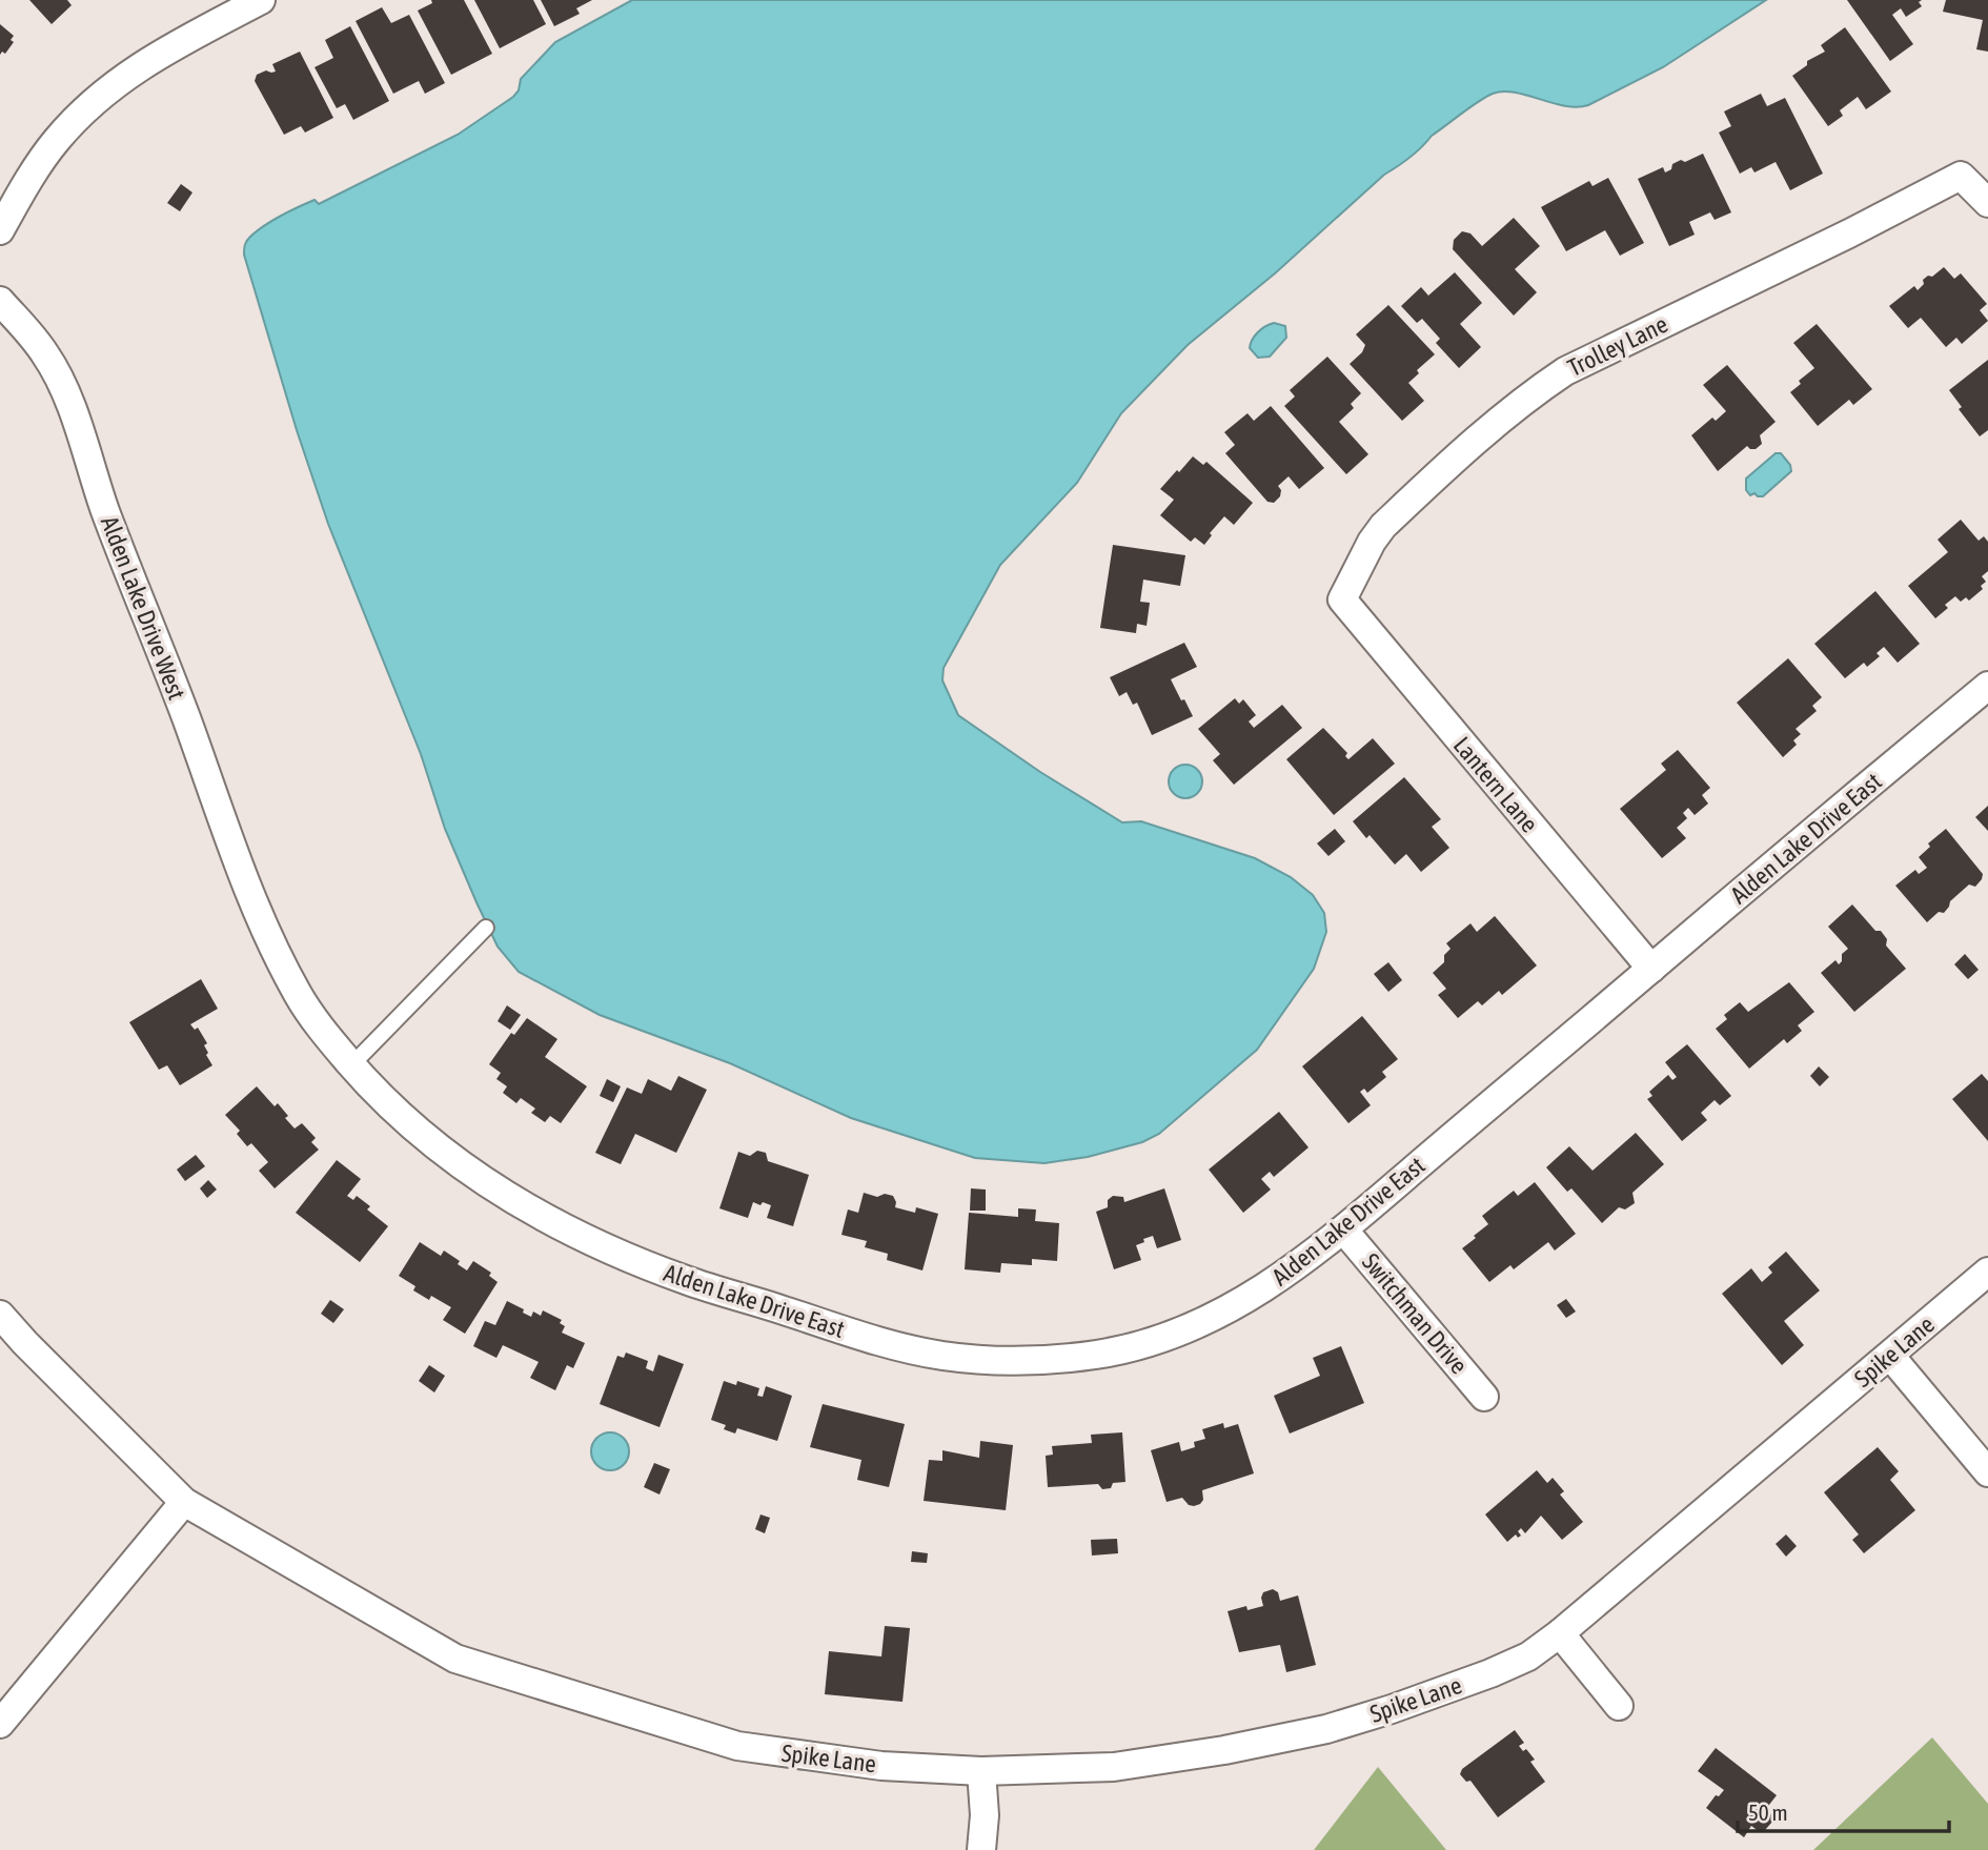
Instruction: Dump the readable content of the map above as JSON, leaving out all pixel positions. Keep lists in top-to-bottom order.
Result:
{
  "streets": {
    "street": [
      "Trolley Lane",
      "Alden Lake Drive West",
      "Lantern Lane",
      "Alden Lake Drive East",
      "Switchman Drive",
      "Spike Lane"
    ]
  },
  "crossings": [
    ["Trolley Lane", "Lantern Lane"],
    ["Alden Lake Drive West", "Alden Lake Drive East"],
    ["Lantern Lane", "Alden Lake Drive East"],
    ["Alden Lake Drive East", "Switchman Drive"]
  ],
  "scale_bar": "50 m"
}
